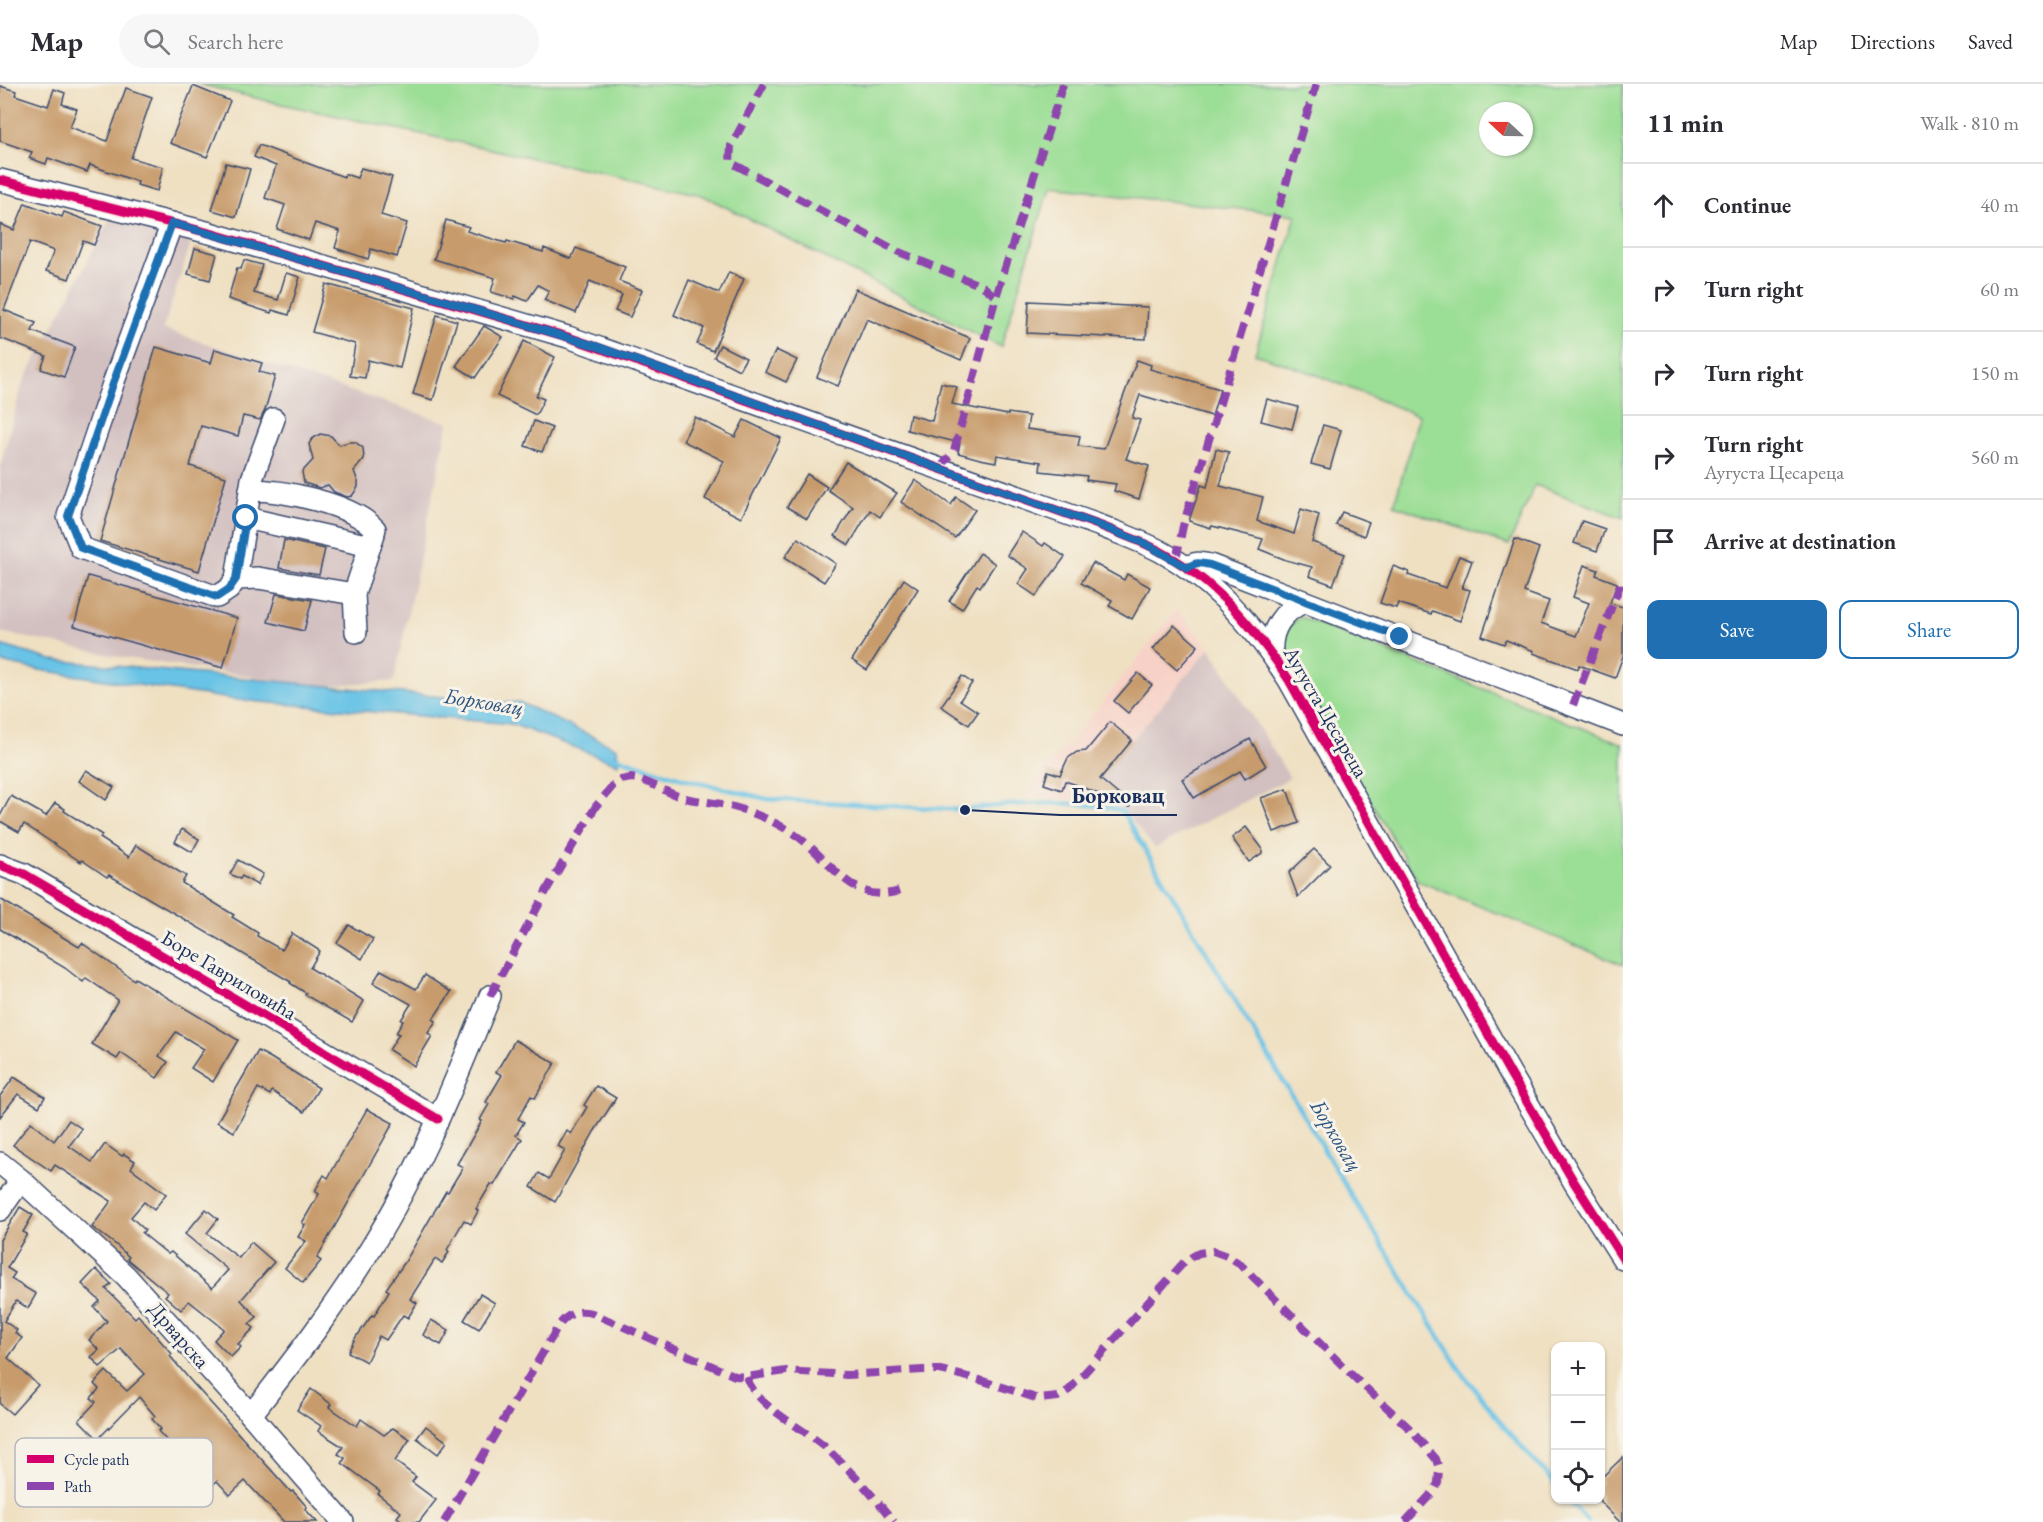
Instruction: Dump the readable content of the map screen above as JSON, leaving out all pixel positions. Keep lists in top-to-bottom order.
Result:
{
  "streets": {
    "street": ["Аугуста Цесареца", "Боре Гавриловића", "Дрварска"]
  },
  "water": ["Борковац"],
  "places": ["Борковац"],
  "legend": ["Cycle path", "Path"],
  "north": "left",
  "page": {
    "header": "Map",
    "search": "Search here",
    "nav": ["Map", "Directions", "Saved"],
    "heading": ["11 min", "Walk · 810 m"],
    "list": [
      ["Continue", "40 m"],
      ["Turn right", "60 m"],
      ["Turn right", "150 m"],
      ["Turn right", "Аугуста Цесареца", "560 m"],
      "Arrive at destination"
    ],
    "buttons": ["Save", "Share"],
    "map_buttons": ["+", "−"]
  }
}
